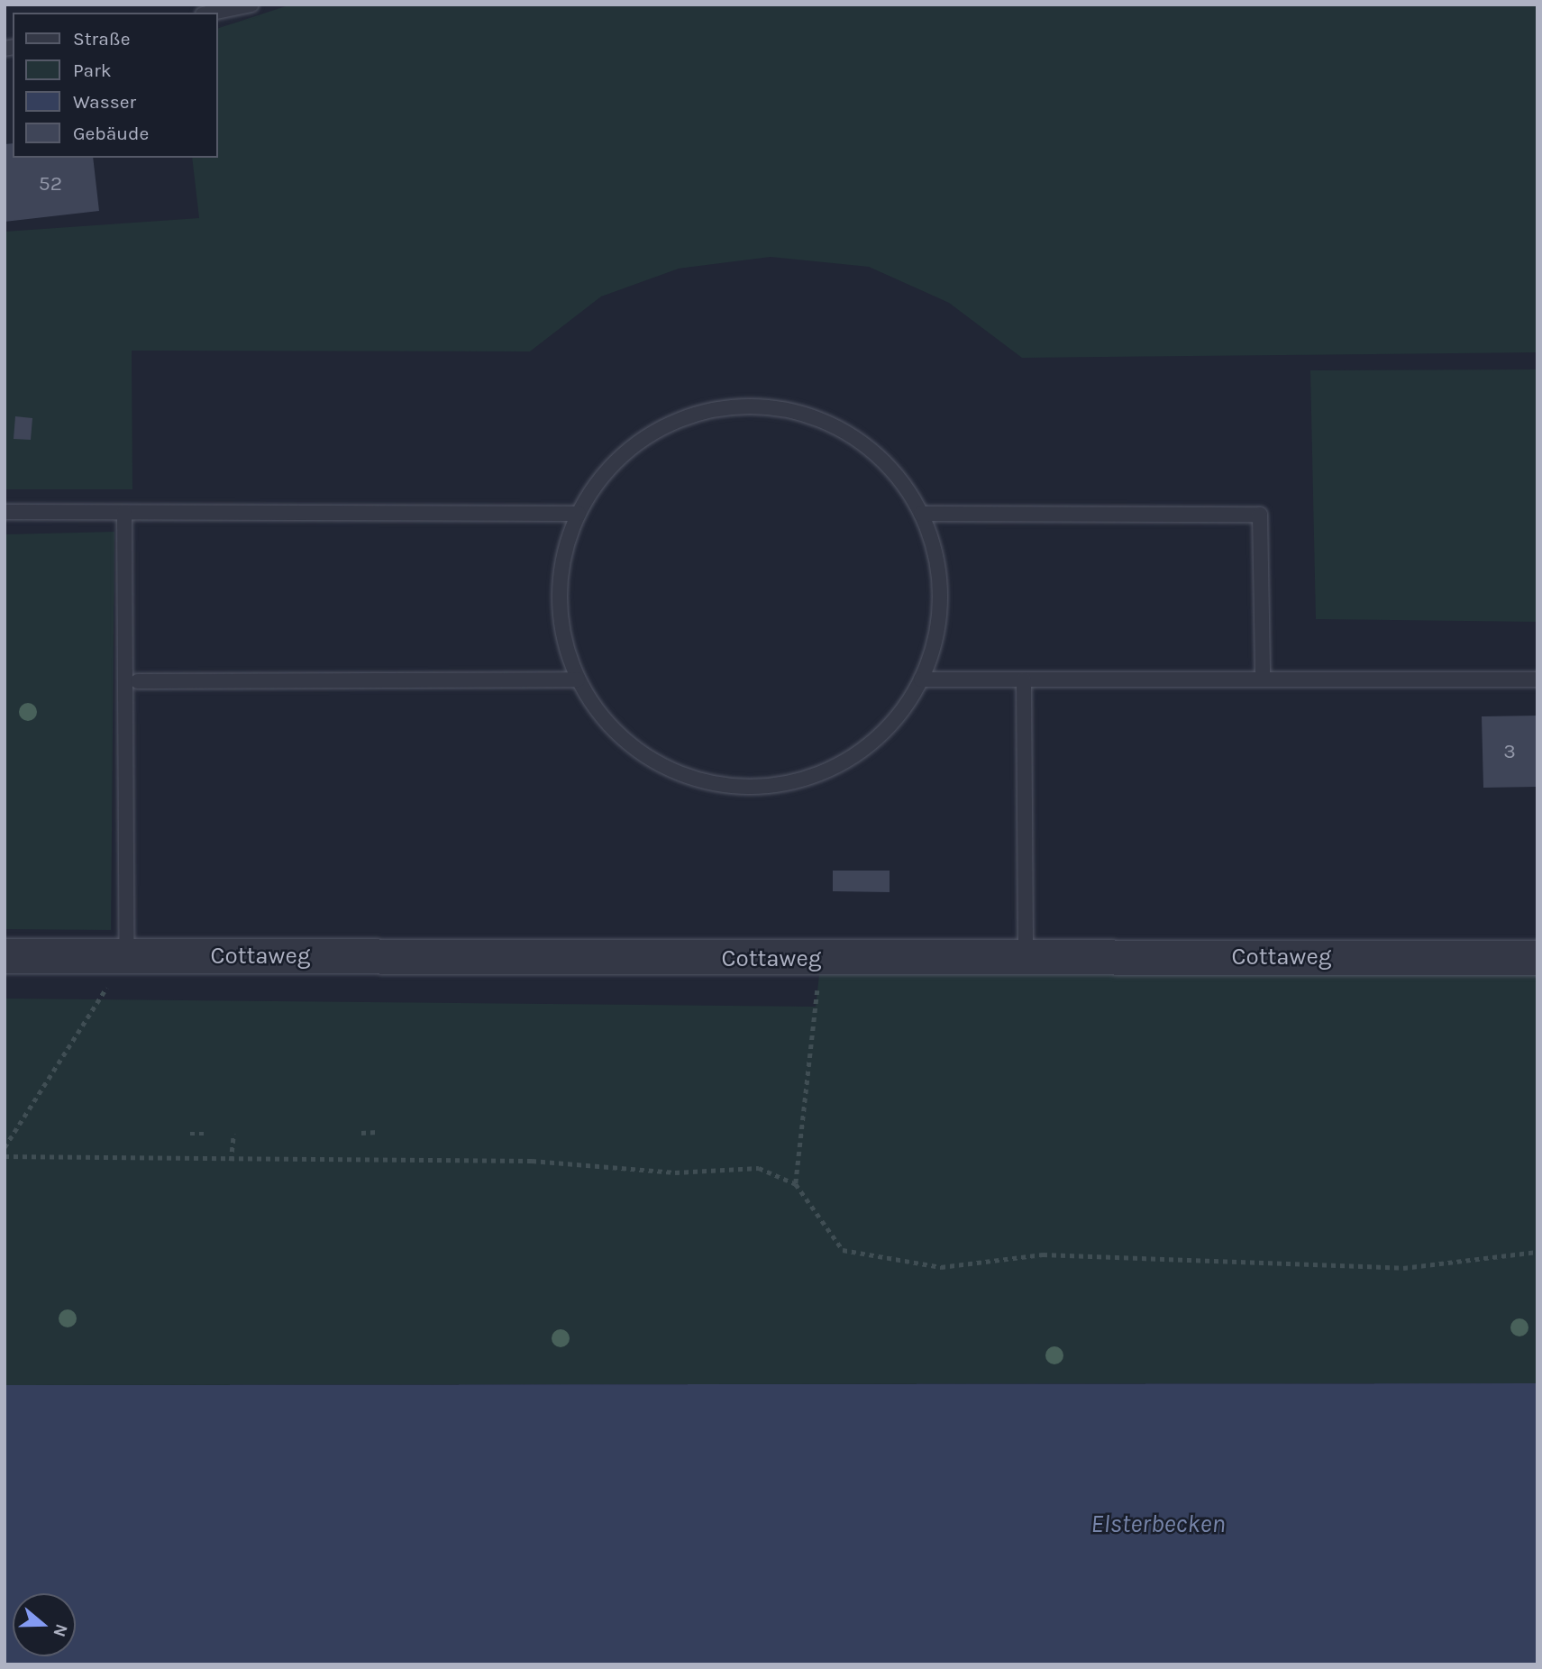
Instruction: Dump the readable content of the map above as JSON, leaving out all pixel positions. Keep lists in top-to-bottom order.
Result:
{
  "streets": {
    "street": ["Cottaweg"]
  },
  "water": ["Elsterbecken"],
  "house_numbers": ["52", "3"],
  "legend": [
    "Straße",
    "Park",
    "Wasser",
    "Gebäude"
  ],
  "north": "right"
}
